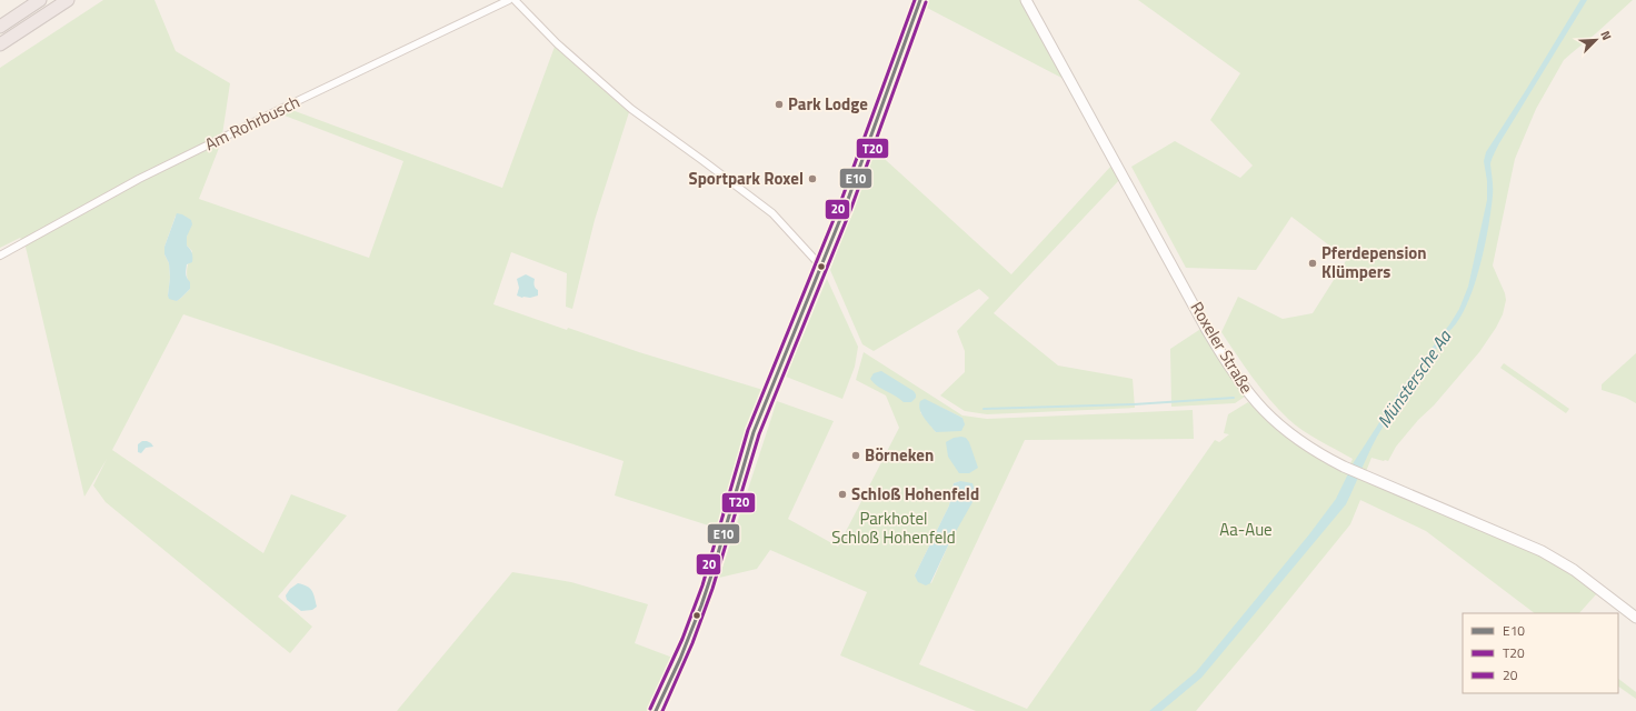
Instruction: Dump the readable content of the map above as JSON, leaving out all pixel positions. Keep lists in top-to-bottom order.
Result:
{
  "streets": {
    "main road": ["Roxeler Straße"],
    "street": ["Am Rohrbusch"]
  },
  "water": ["Münstersche Aa"],
  "parks": ["Parkhotel Schloß Hohenfeld", "Aa-Aue"],
  "places": [
    "Park Lodge",
    "Sportpark Roxel",
    "Pferdepension Klümpers",
    "Börneken",
    "Schloß Hohenfeld"
  ],
  "lines": ["transit line E10", "transit line 20", "transit line T20"],
  "legend": ["E10", "T20", "20"],
  "north": "top right"
}
